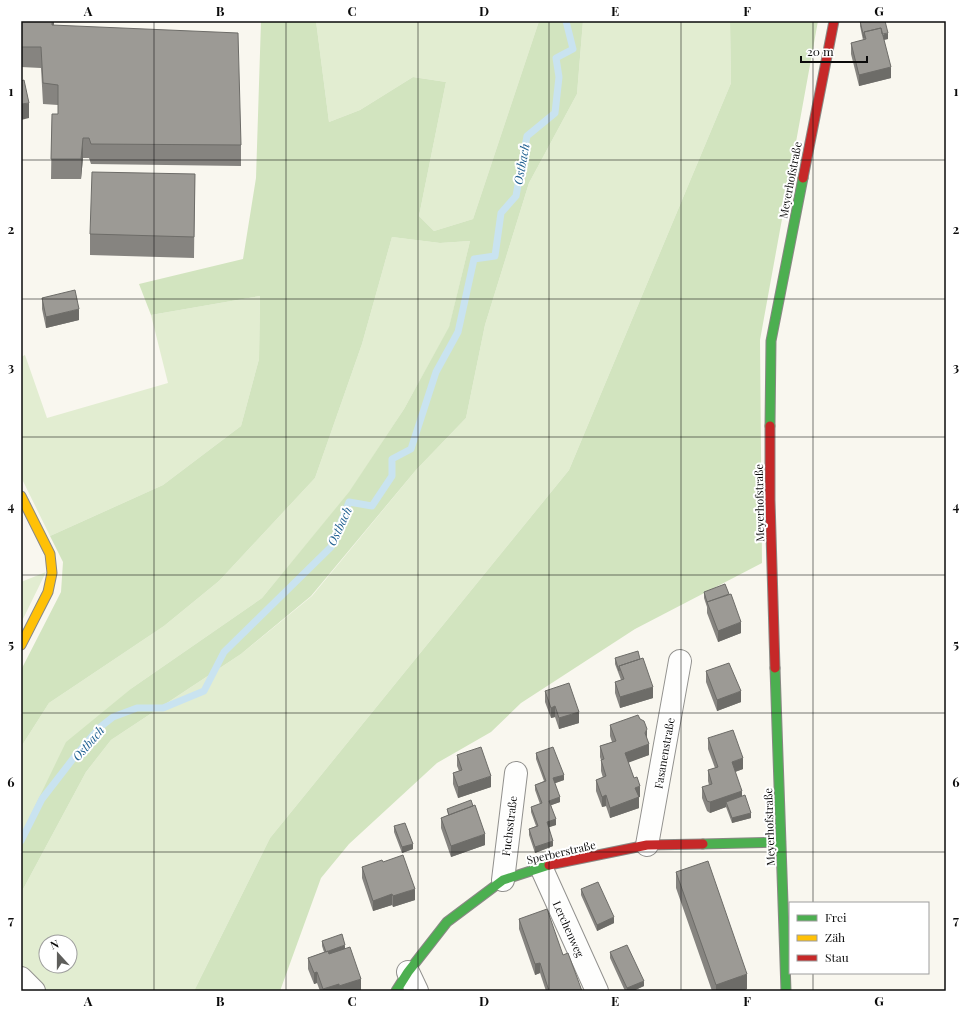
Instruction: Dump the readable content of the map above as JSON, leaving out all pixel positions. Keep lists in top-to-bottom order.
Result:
{
  "streets": {
    "street": [
      "Meyerhofstraße",
      "Fasanenstraße",
      "Fuchsstraße",
      "Sperberstraße",
      "Lerchenweg"
    ]
  },
  "crossings": [
    ["Meyerhofstraße", "Sperberstraße"],
    ["Fasanenstraße", "Sperberstraße"],
    ["Fuchsstraße", "Sperberstraße"],
    ["Sperberstraße", "Lerchenweg"]
  ],
  "water": ["Ostbach"],
  "legend": ["Frei", "Zäh", "Stau"],
  "scale_bar": "20 m",
  "north": "top",
  "grid": {
    "columns": [
      "A",
      "B",
      "C",
      "D",
      "E",
      "F",
      "G"
    ],
    "rows": [
      "1",
      "2",
      "3",
      "4",
      "5",
      "6",
      "7"
    ]
  }
}
